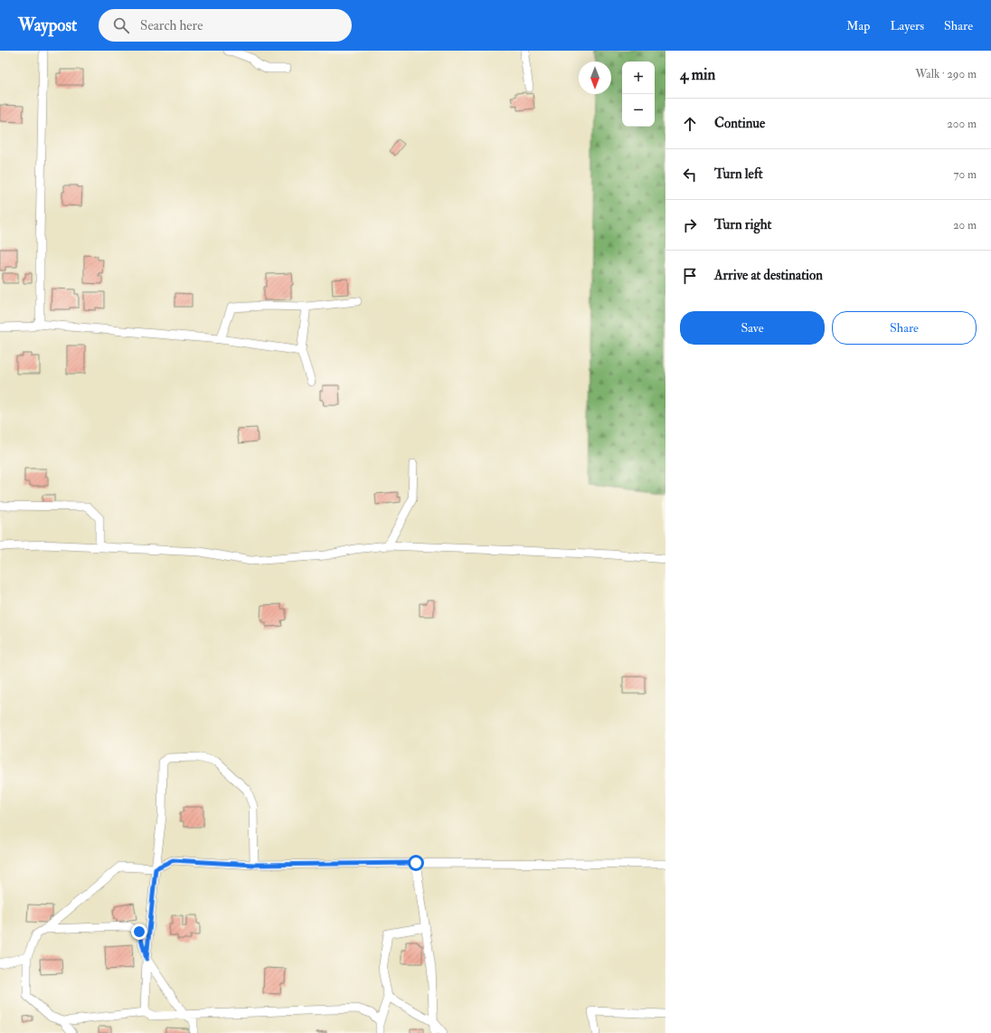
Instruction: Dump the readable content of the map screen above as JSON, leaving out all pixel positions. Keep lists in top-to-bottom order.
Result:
{
  "north": "bottom",
  "page": {
    "header": "Waypost",
    "search": "Search here",
    "nav": ["Map", "Layers", "Share"],
    "heading": ["4 min", "Walk · 290 m"],
    "map_buttons": ["+", "−"],
    "list": [
      ["Continue", "200 m"],
      ["Turn left", "70 m"],
      ["Turn right", "20 m"],
      "Arrive at destination"
    ],
    "buttons": ["Save", "Share"]
  }
}
